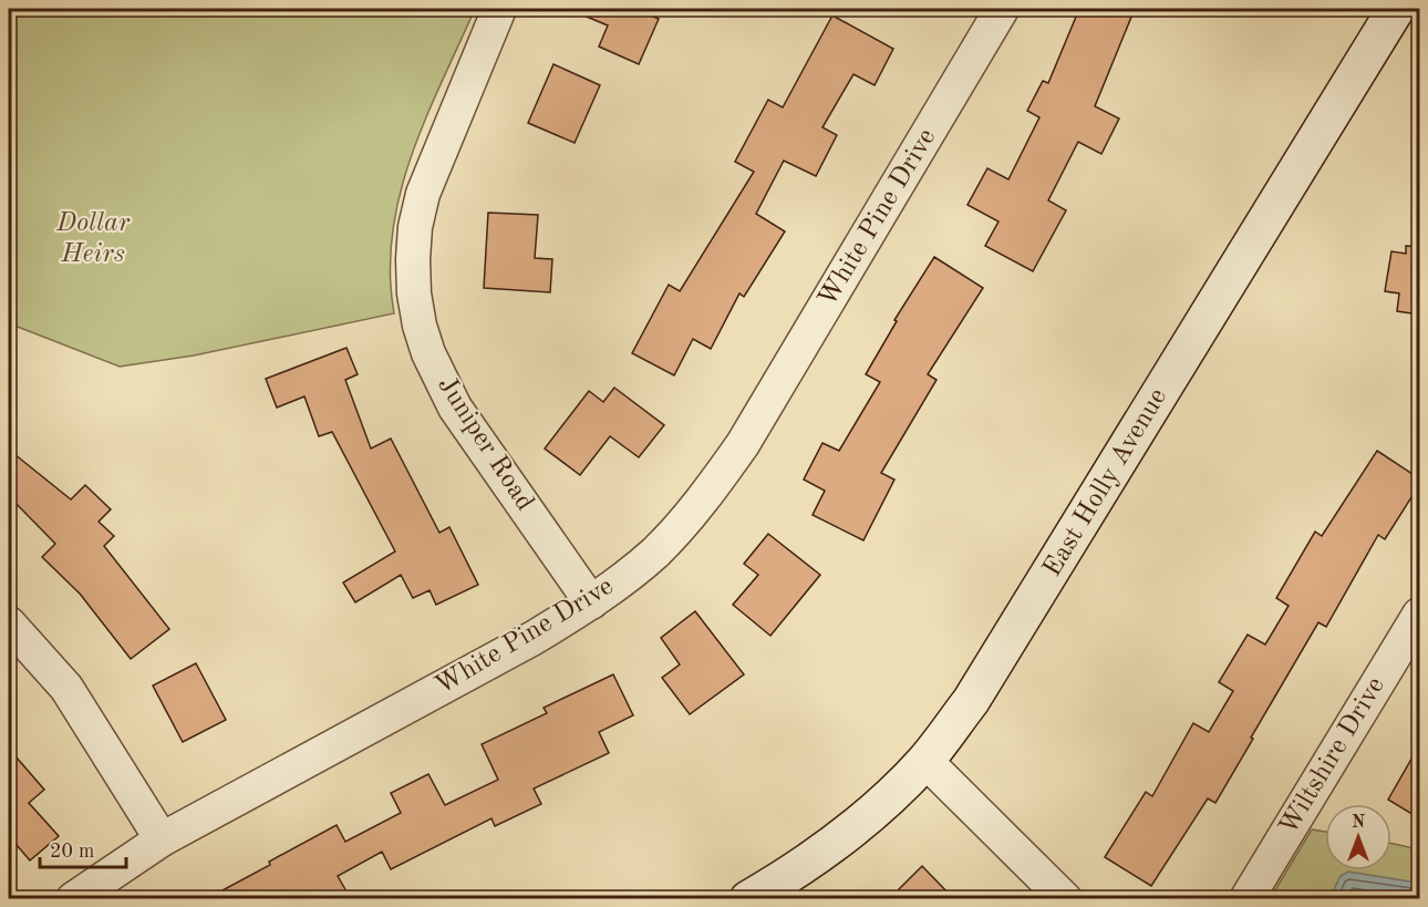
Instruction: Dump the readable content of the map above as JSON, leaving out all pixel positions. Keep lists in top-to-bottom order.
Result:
{
  "streets": {
    "street": [
      "White Pine Drive",
      "Juniper Road",
      "East Holly Avenue",
      "Wiltshire Drive"
    ]
  },
  "crossings": [
    ["White Pine Drive", "Juniper Road"]
  ],
  "parks": ["Dollar Heirs"],
  "scale_bar": "20 m",
  "north": "top"
}
